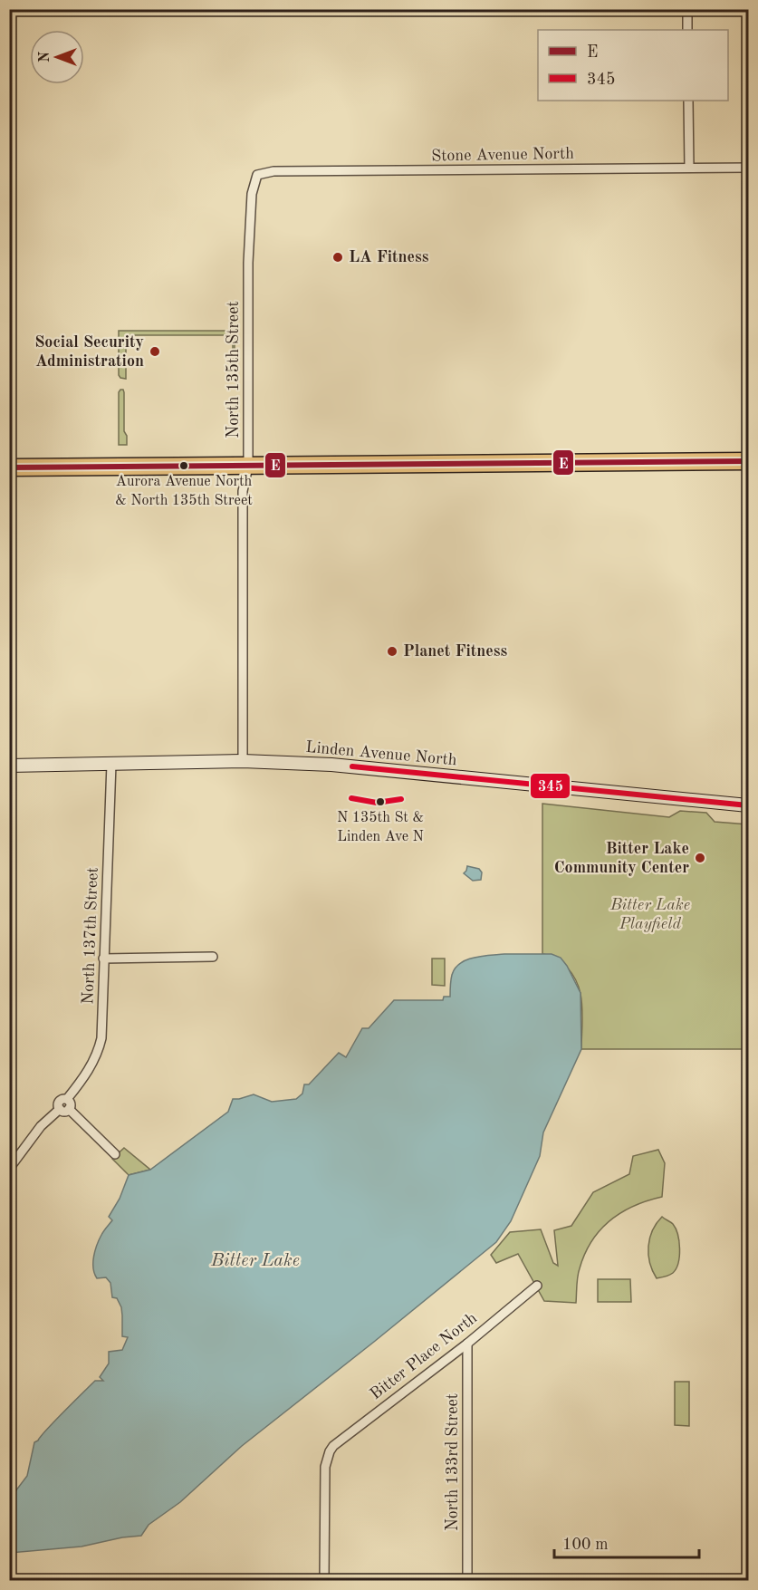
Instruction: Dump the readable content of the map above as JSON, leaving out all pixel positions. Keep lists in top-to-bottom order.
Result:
{
  "streets": {
    "street": [
      "Stone Avenue North",
      "North 135th Street",
      "Linden Avenue North",
      "North 137th Street",
      "Bitter Place North",
      "North 133rd Street"
    ]
  },
  "crossings": [
    ["Stone Avenue North", "North 135th Street"],
    ["North 135th Street", "Linden Avenue North"],
    ["Linden Avenue North", "North 137th Street"],
    ["Bitter Place North", "North 133rd Street"]
  ],
  "water": ["Bitter Lake"],
  "parks": ["Bitter Lake Playfield"],
  "places": [
    "LA Fitness",
    "Social Security Administration",
    "Aurora Avenue North & North 135th Street",
    "Planet Fitness",
    "N 135th St & Linden Ave N",
    "Bitter Lake Community Center"
  ],
  "lines": ["transit line E", "transit line 345"],
  "legend": ["E", "345"],
  "scale_bar": "100 m",
  "north": "left"
}
